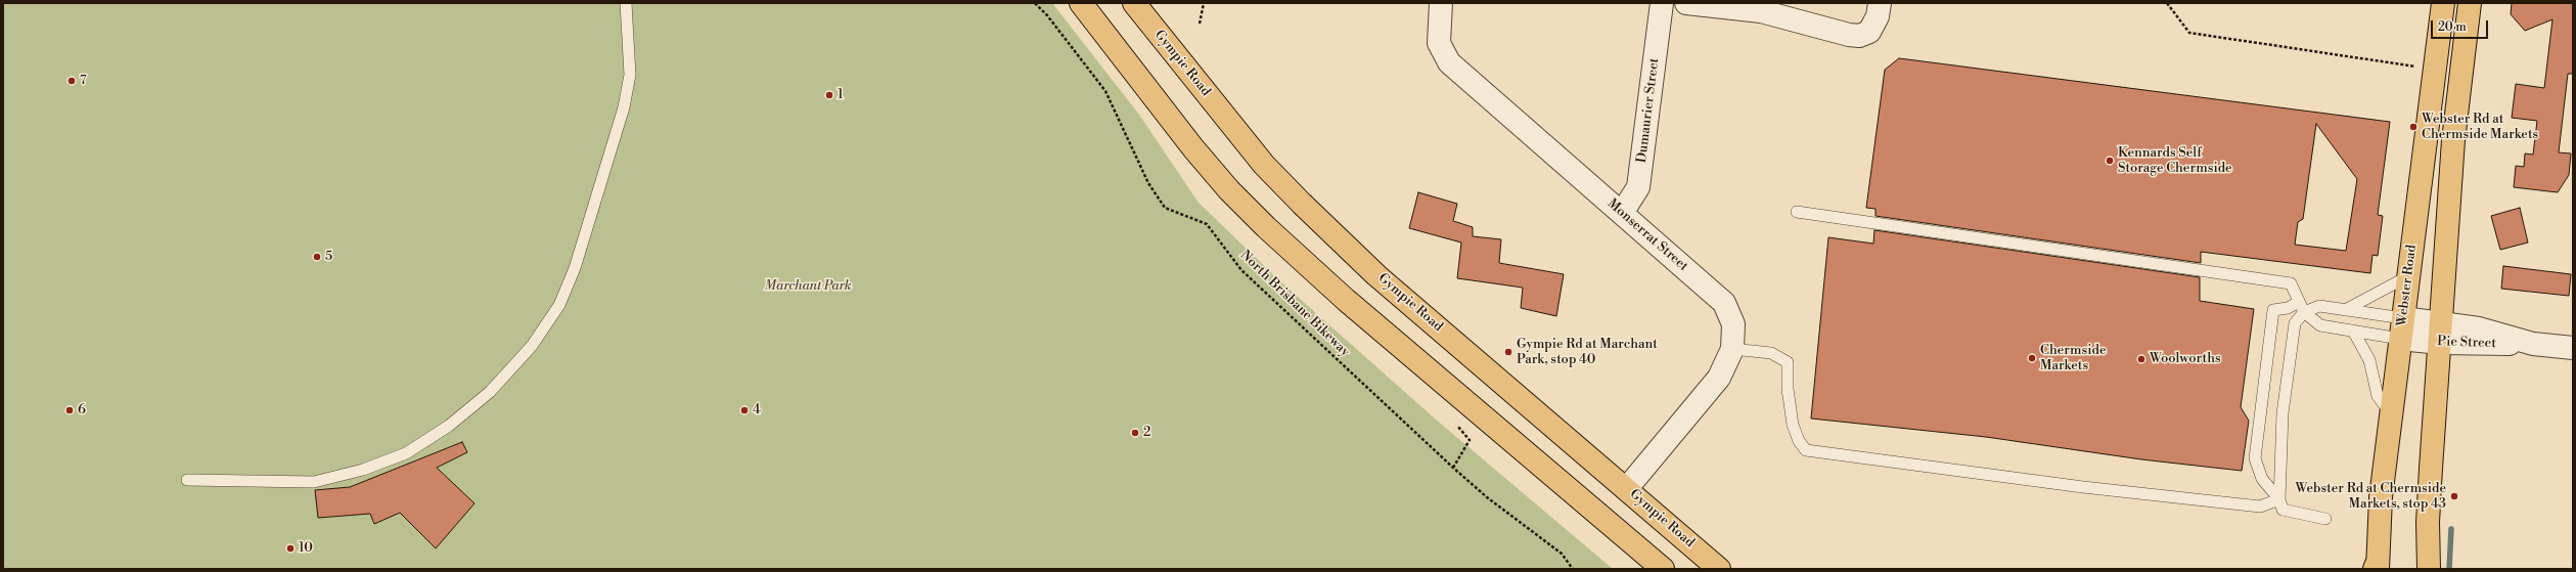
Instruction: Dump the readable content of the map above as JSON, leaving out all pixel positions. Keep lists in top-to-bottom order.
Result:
{
  "streets": {
    "main road": ["Gympie Road", "Webster Road"],
    "street": ["Dumaurier Street", "Monserrat Street", "Pie Street"],
    "path": ["North Brisbane Bikeway"]
  },
  "crossings": [
    ["Gympie Road", "Monserrat Street"],
    ["Dumaurier Street", "Monserrat Street"],
    ["Webster Road", "Pie Street"]
  ],
  "parks": ["Marchant Park"],
  "places": [
    "7",
    "1",
    "Webster Rd at Chermside Markets",
    "Kennards Self Storage Chermside",
    "5",
    "Gympie Rd at Marchant Park, stop 40",
    "Chermside Markets",
    "Woolworths",
    "6",
    "4",
    "2",
    "Webster Rd at Chermside Markets, stop 43",
    "10"
  ],
  "scale_bar": "20 m"
}
